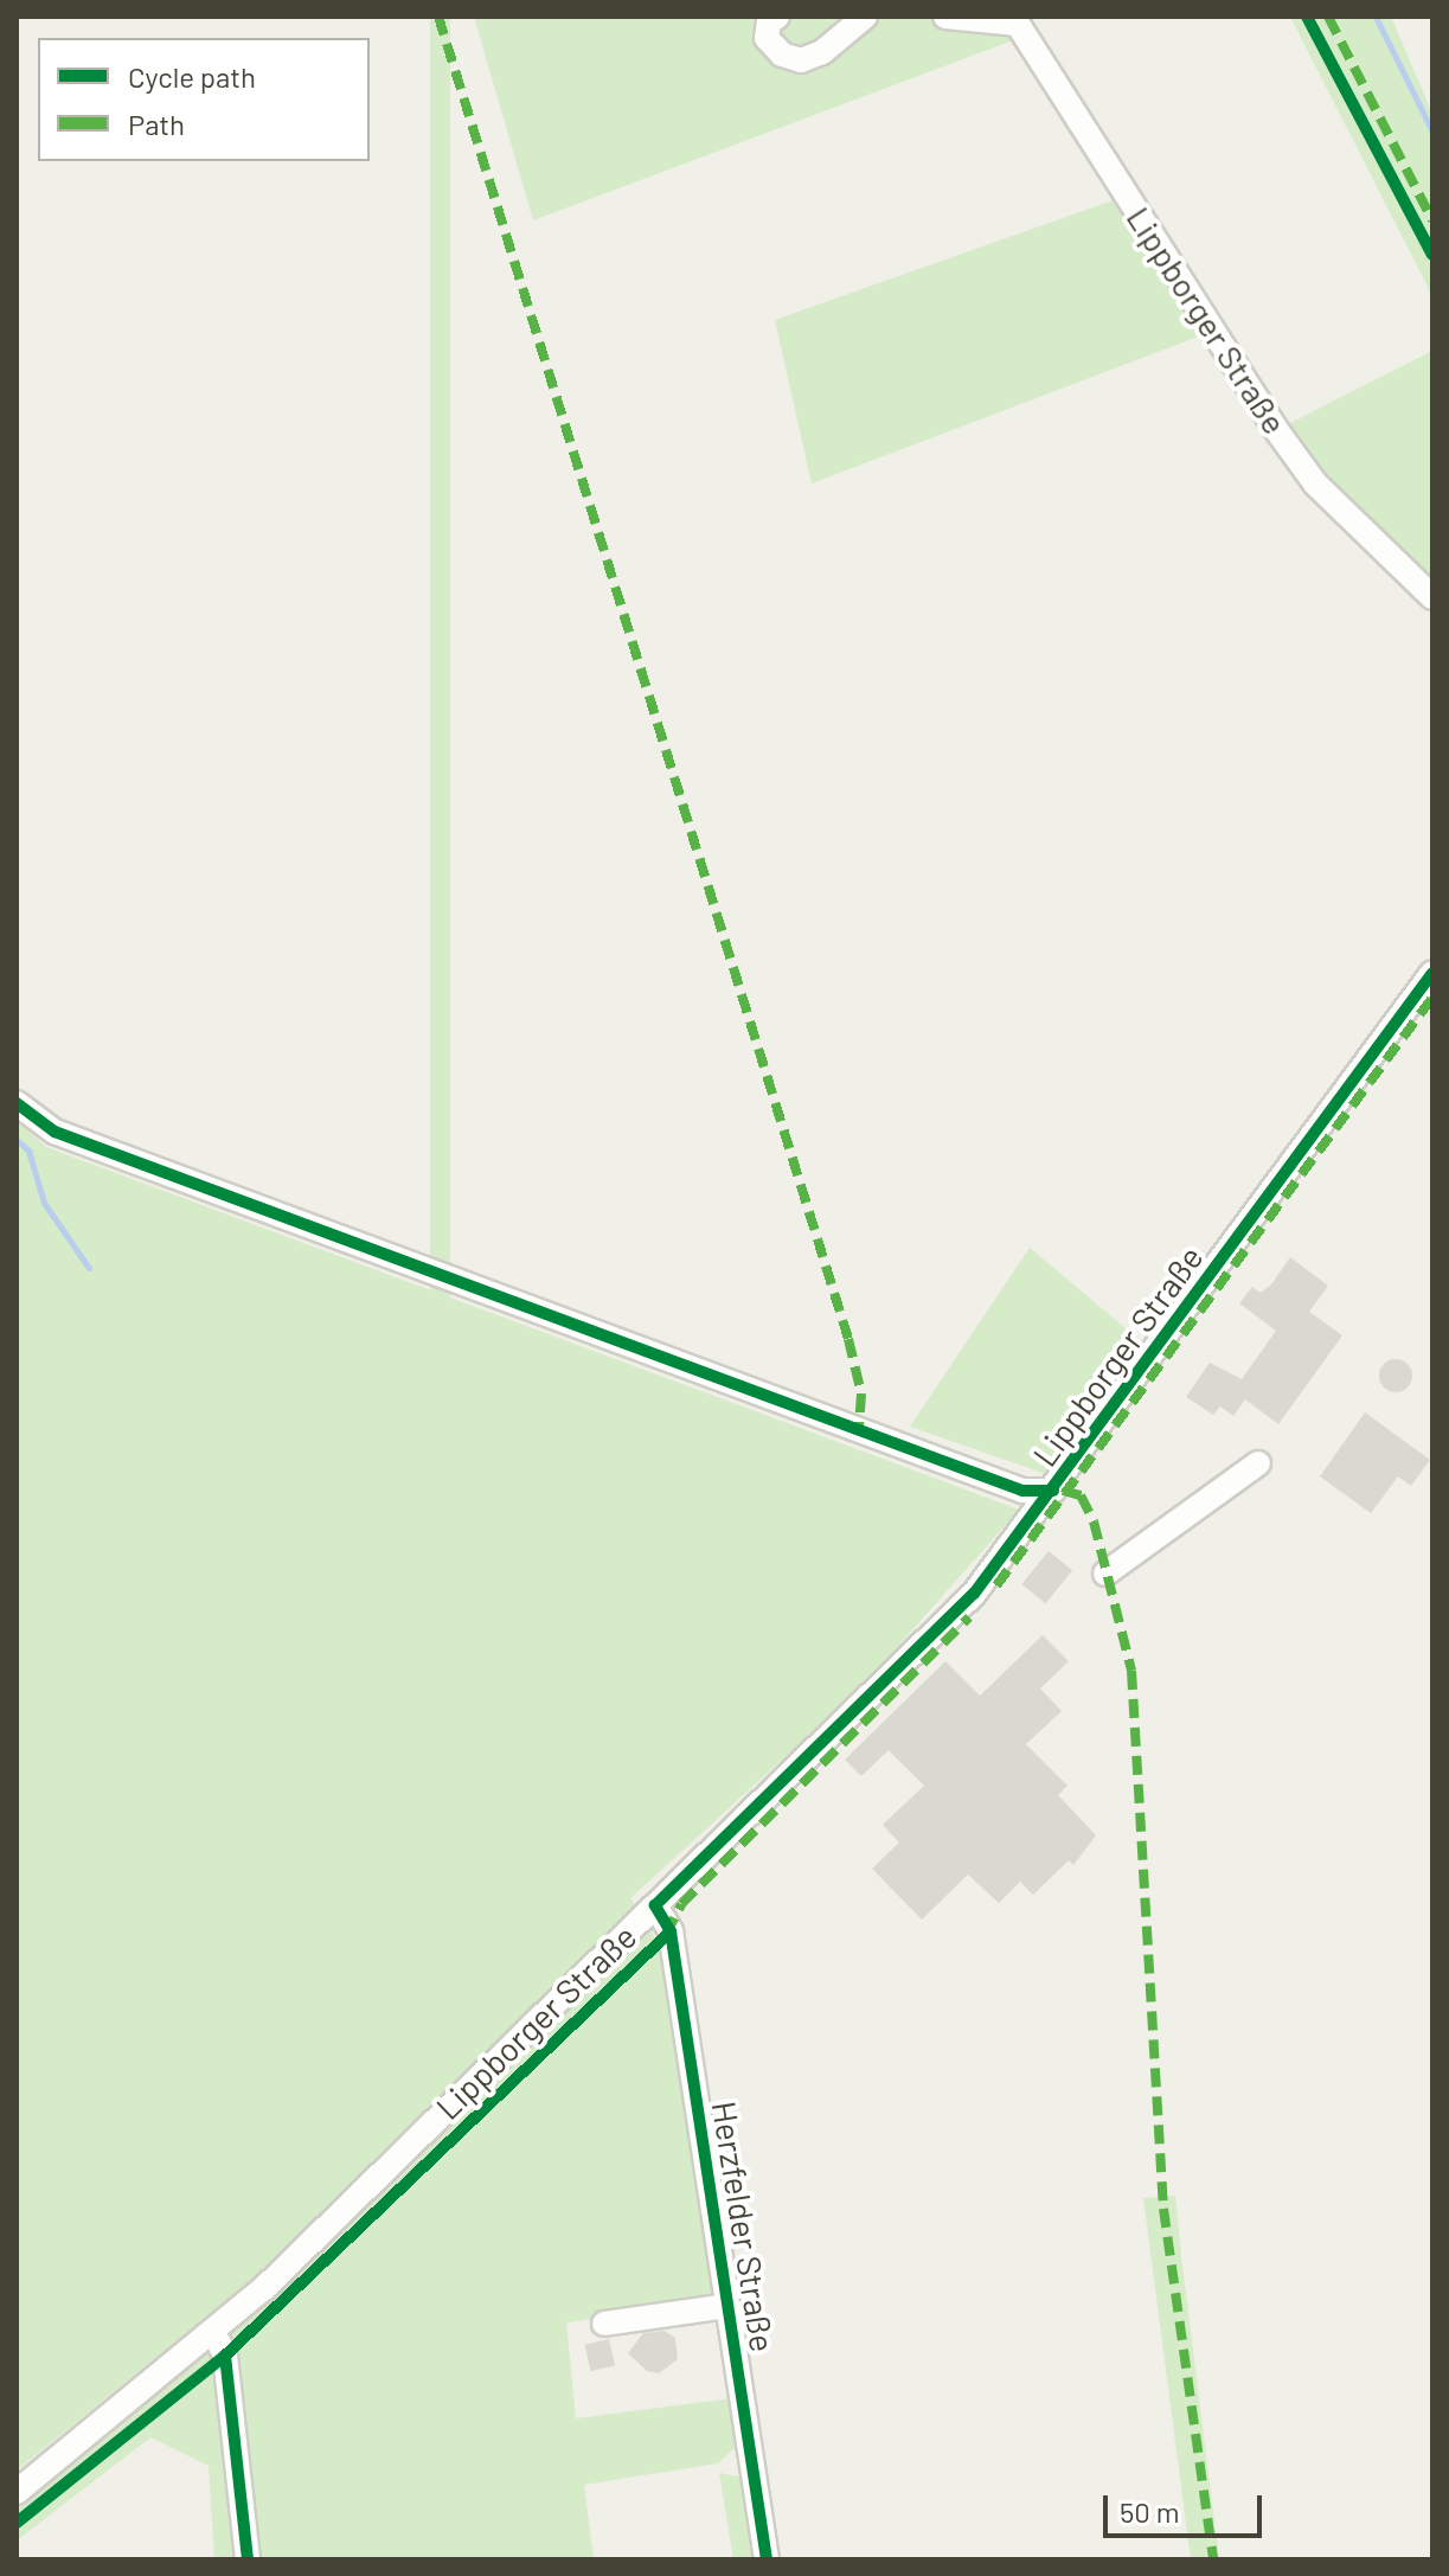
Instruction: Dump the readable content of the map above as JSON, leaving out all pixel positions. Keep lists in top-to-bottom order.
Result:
{
  "streets": {
    "street": ["Lippborger Straße", "Herzfelder Straße"]
  },
  "crossings": [
    ["Lippborger Straße", "Herzfelder Straße"]
  ],
  "legend": ["Cycle path", "Path"],
  "scale_bar": "50 m"
}
